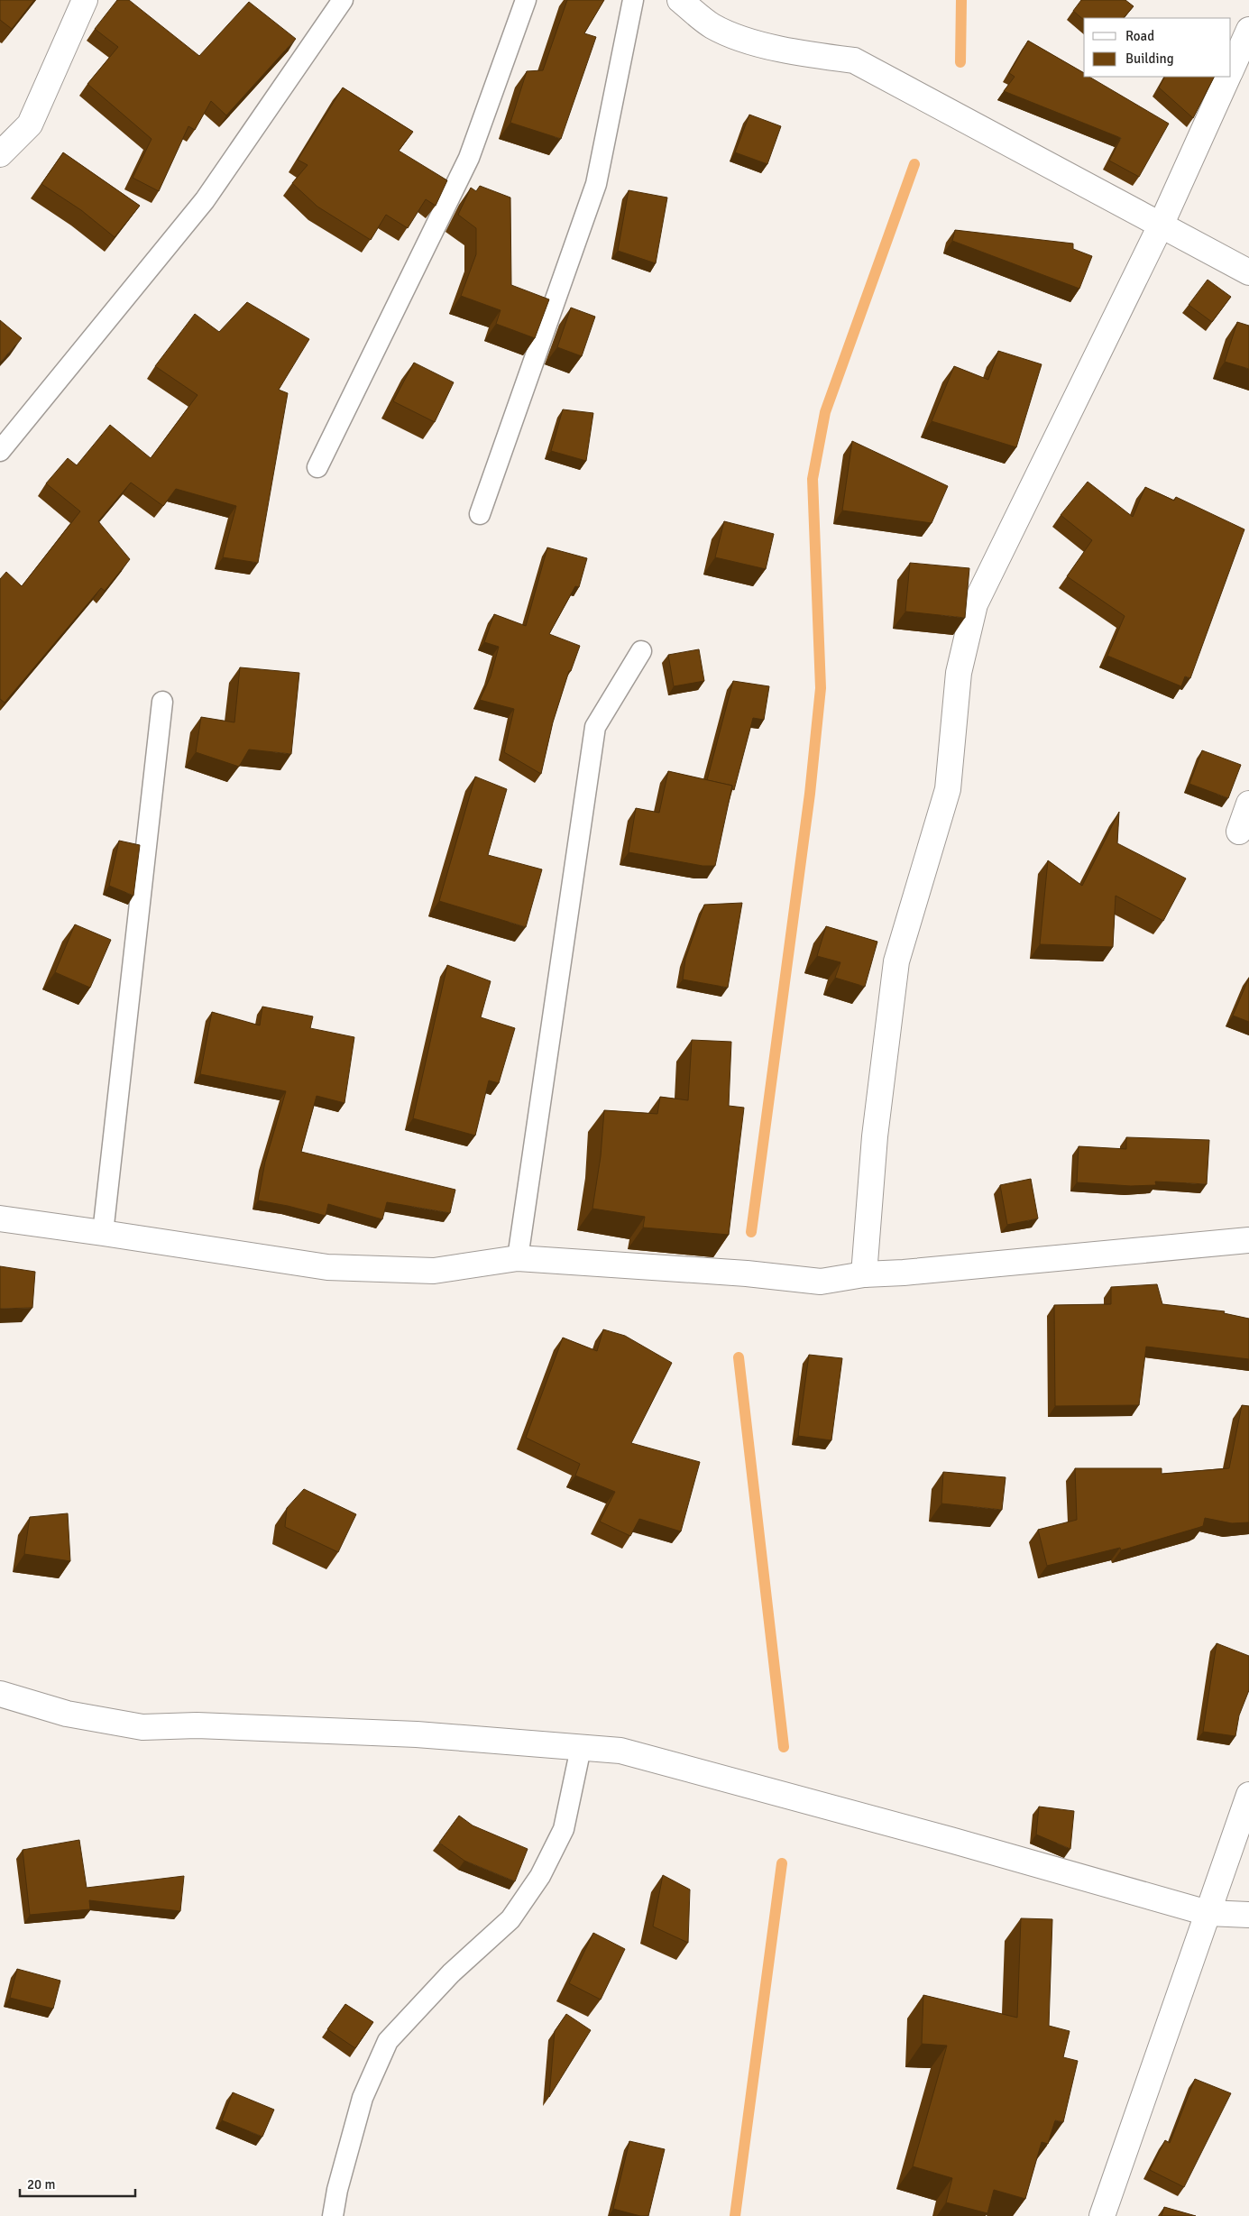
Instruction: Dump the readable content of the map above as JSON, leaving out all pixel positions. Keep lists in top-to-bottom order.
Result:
{
  "legend": ["Road", "Building"],
  "scale_bar": "20 m"
}
